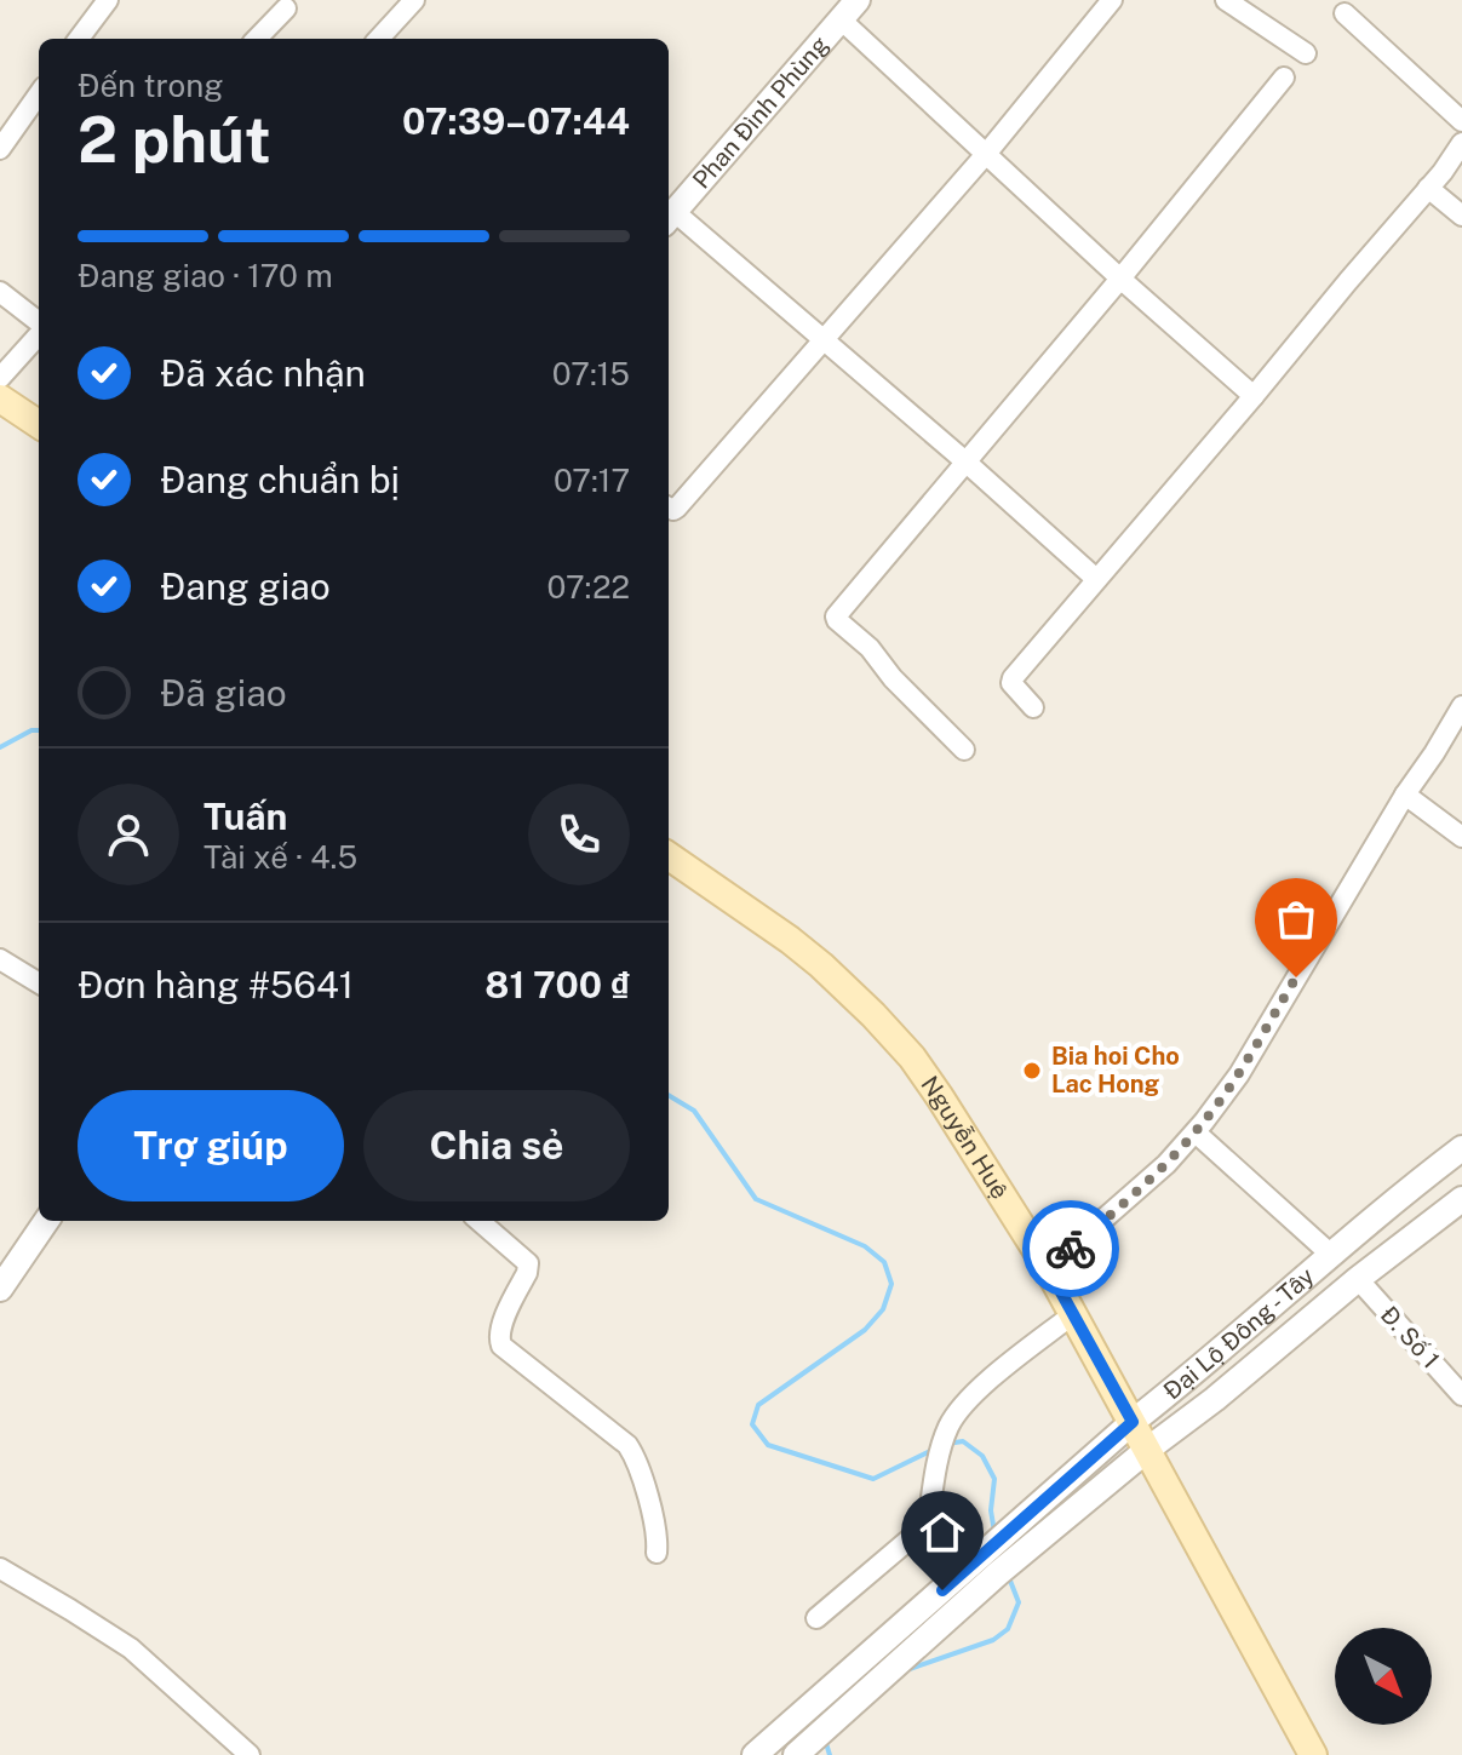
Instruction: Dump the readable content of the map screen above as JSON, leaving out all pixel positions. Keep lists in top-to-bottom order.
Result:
{
  "streets": {
    "main road": ["Nguyễn Huệ"],
    "street": ["Phan Đình Phùng", "Đại Lộ Đông - Tây", "Đ. Số 1"]
  },
  "crossings": [
    ["Nguyễn Huệ", "Đại Lộ Đông - Tây"],
    ["Đại Lộ Đông - Tây", "Đ. Số 1"]
  ],
  "places": ["Bia hoi Cho Lac Hong"],
  "north": "bottom right",
  "page": {
    "heading": ["2 phút", "Đến trong", "07:39–07:44"],
    "panel": [
      "Tuấn",
      "Tài xế · 4.5",
      "Đơn hàng #5641",
      "81 700 ₫"
    ],
    "bar": "Đang giao · 170 m",
    "list": [
      ["Đã xác nhận", "07:15"],
      ["Đang chuẩn bị", "07:17"],
      ["Đang giao", "07:22"],
      "Đã giao"
    ],
    "buttons": ["Trợ giúp", "Chia sẻ"]
  }
}
